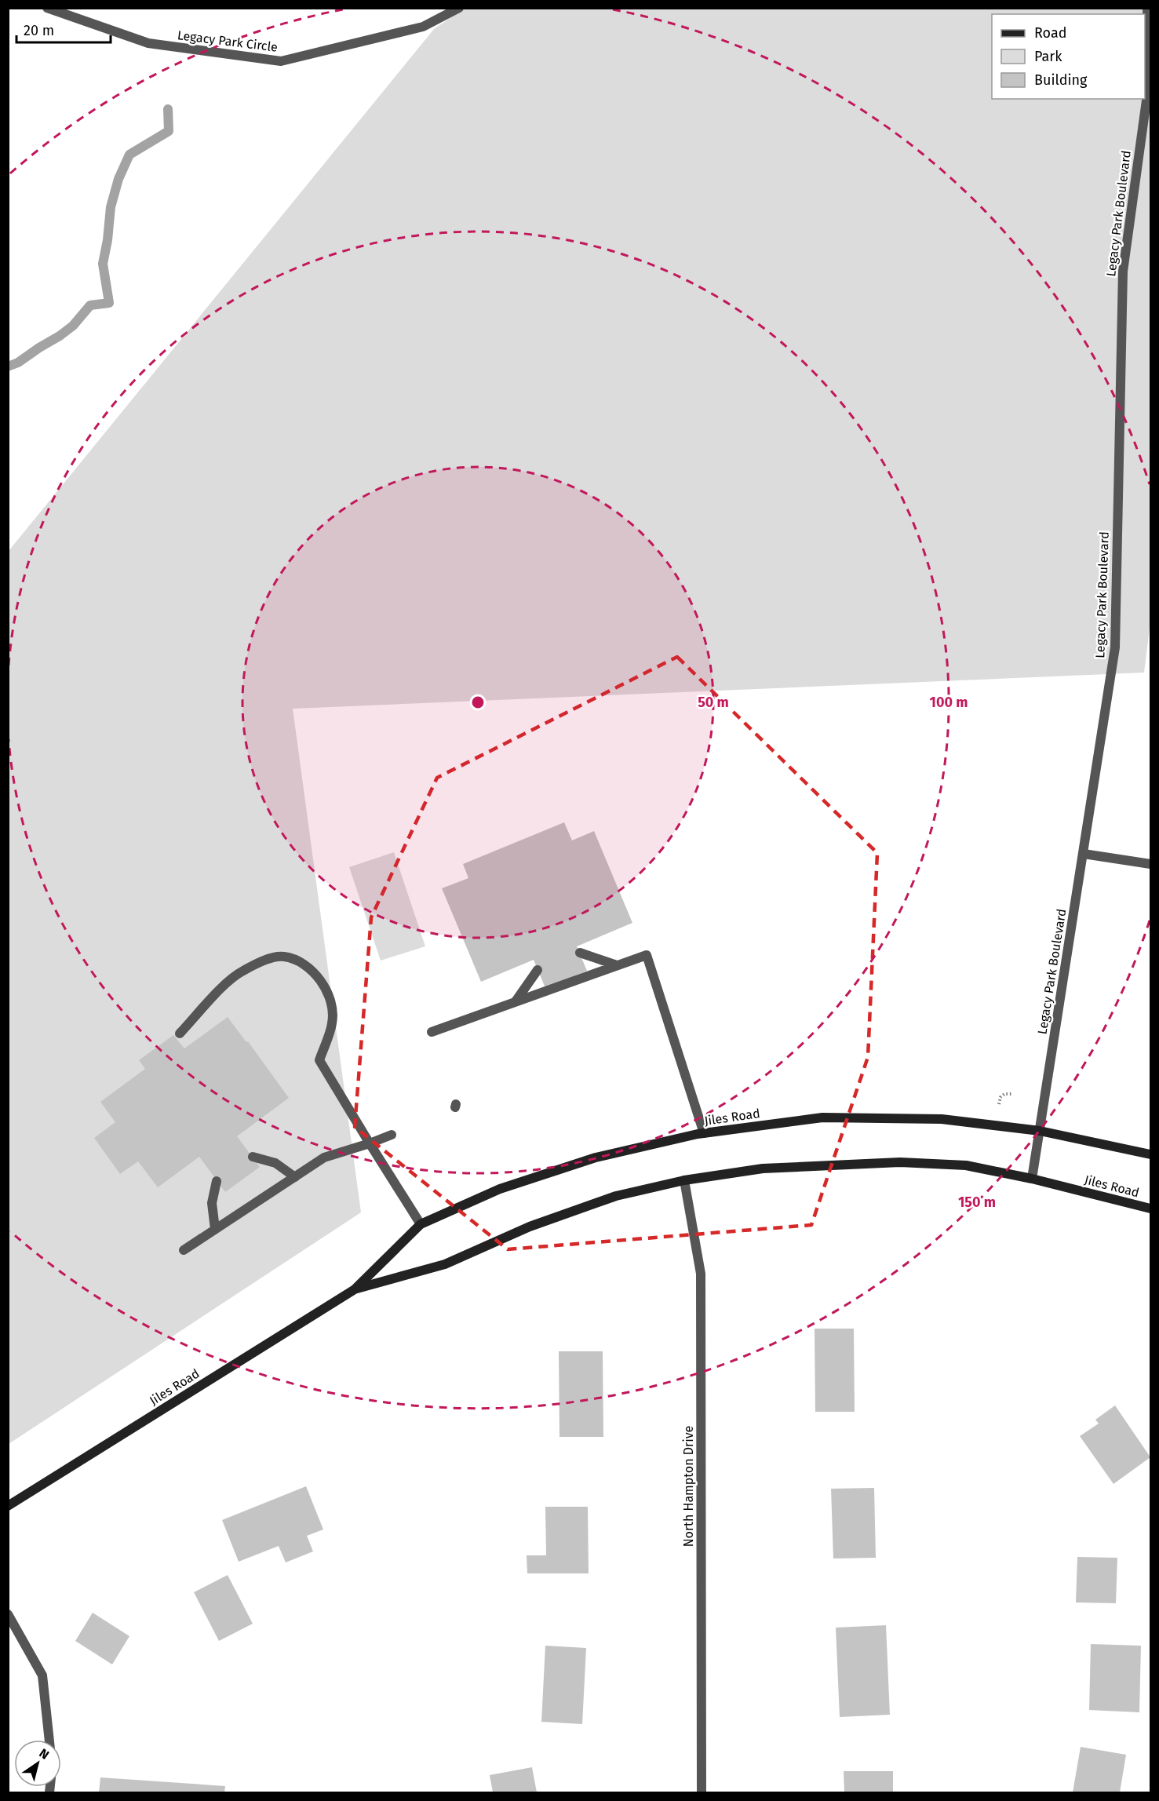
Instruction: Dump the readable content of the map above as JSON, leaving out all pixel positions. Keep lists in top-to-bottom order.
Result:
{
  "streets": {
    "street": [
      "Legacy Park Circle",
      "Legacy Park Boulevard",
      "Jiles Road",
      "North Hampton Drive"
    ]
  },
  "crossings": [
    ["Legacy Park Boulevard", "Jiles Road"],
    ["Jiles Road", "North Hampton Drive"]
  ],
  "legend": ["Road", "Park", "Building"],
  "scale_bar": "20 m",
  "north": "top right",
  "rings": ["50 m", "100 m", "150 m"]
}
